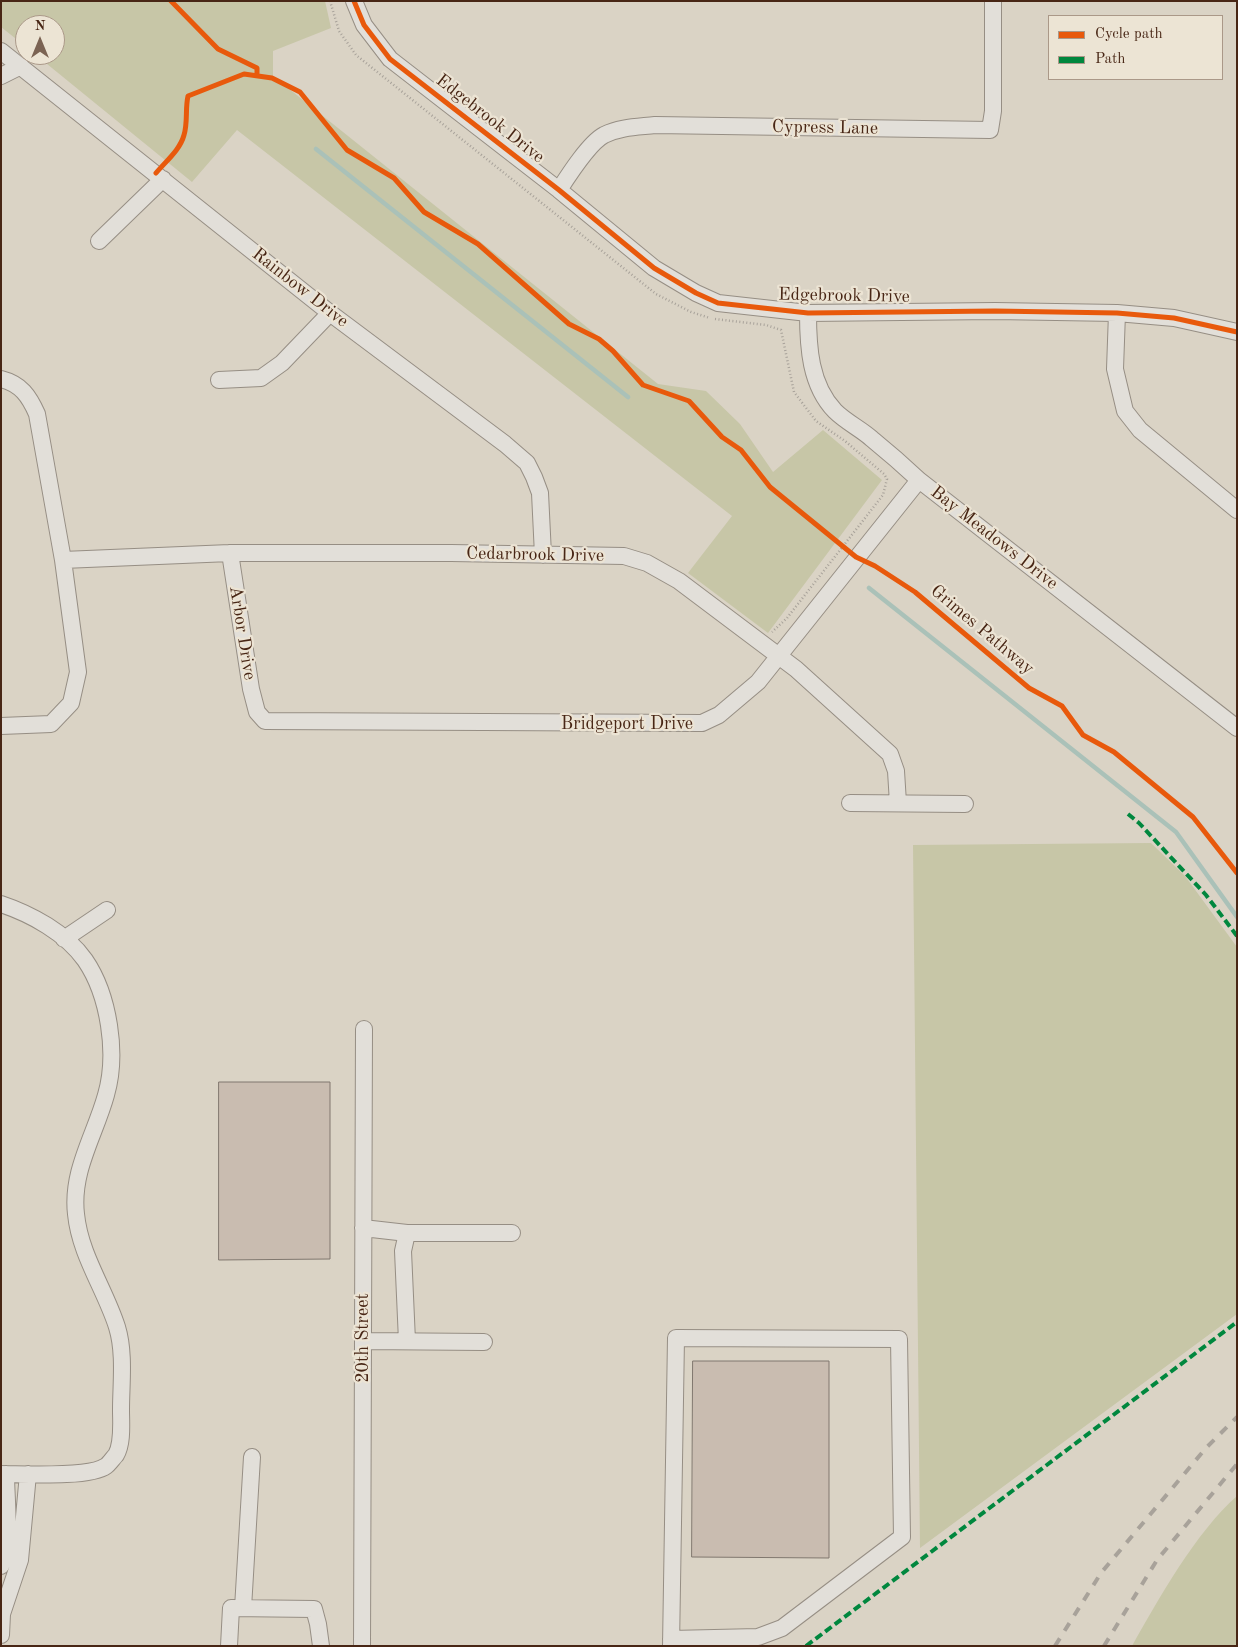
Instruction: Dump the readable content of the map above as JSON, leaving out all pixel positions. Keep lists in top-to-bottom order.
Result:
{
  "streets": {
    "street": [
      "Edgebrook Drive",
      "Cypress Lane",
      "Rainbow Drive",
      "Bay Meadows Drive",
      "Cedarbrook Drive",
      "Arbor Drive",
      "Bridgeport Drive",
      "20th Street"
    ],
    "cycle path": ["Grimes Pathway"]
  },
  "crossings": [
    ["Edgebrook Drive", "Cypress Lane"],
    ["Edgebrook Drive", "Bay Meadows Drive"],
    ["Rainbow Drive", "Cedarbrook Drive"],
    ["Bay Meadows Drive", "Bridgeport Drive"],
    ["Cedarbrook Drive", "Arbor Drive"],
    ["Cedarbrook Drive", "Bridgeport Drive"],
    ["Arbor Drive", "Bridgeport Drive"]
  ],
  "legend": ["Cycle path", "Path"],
  "north": "top"
}
